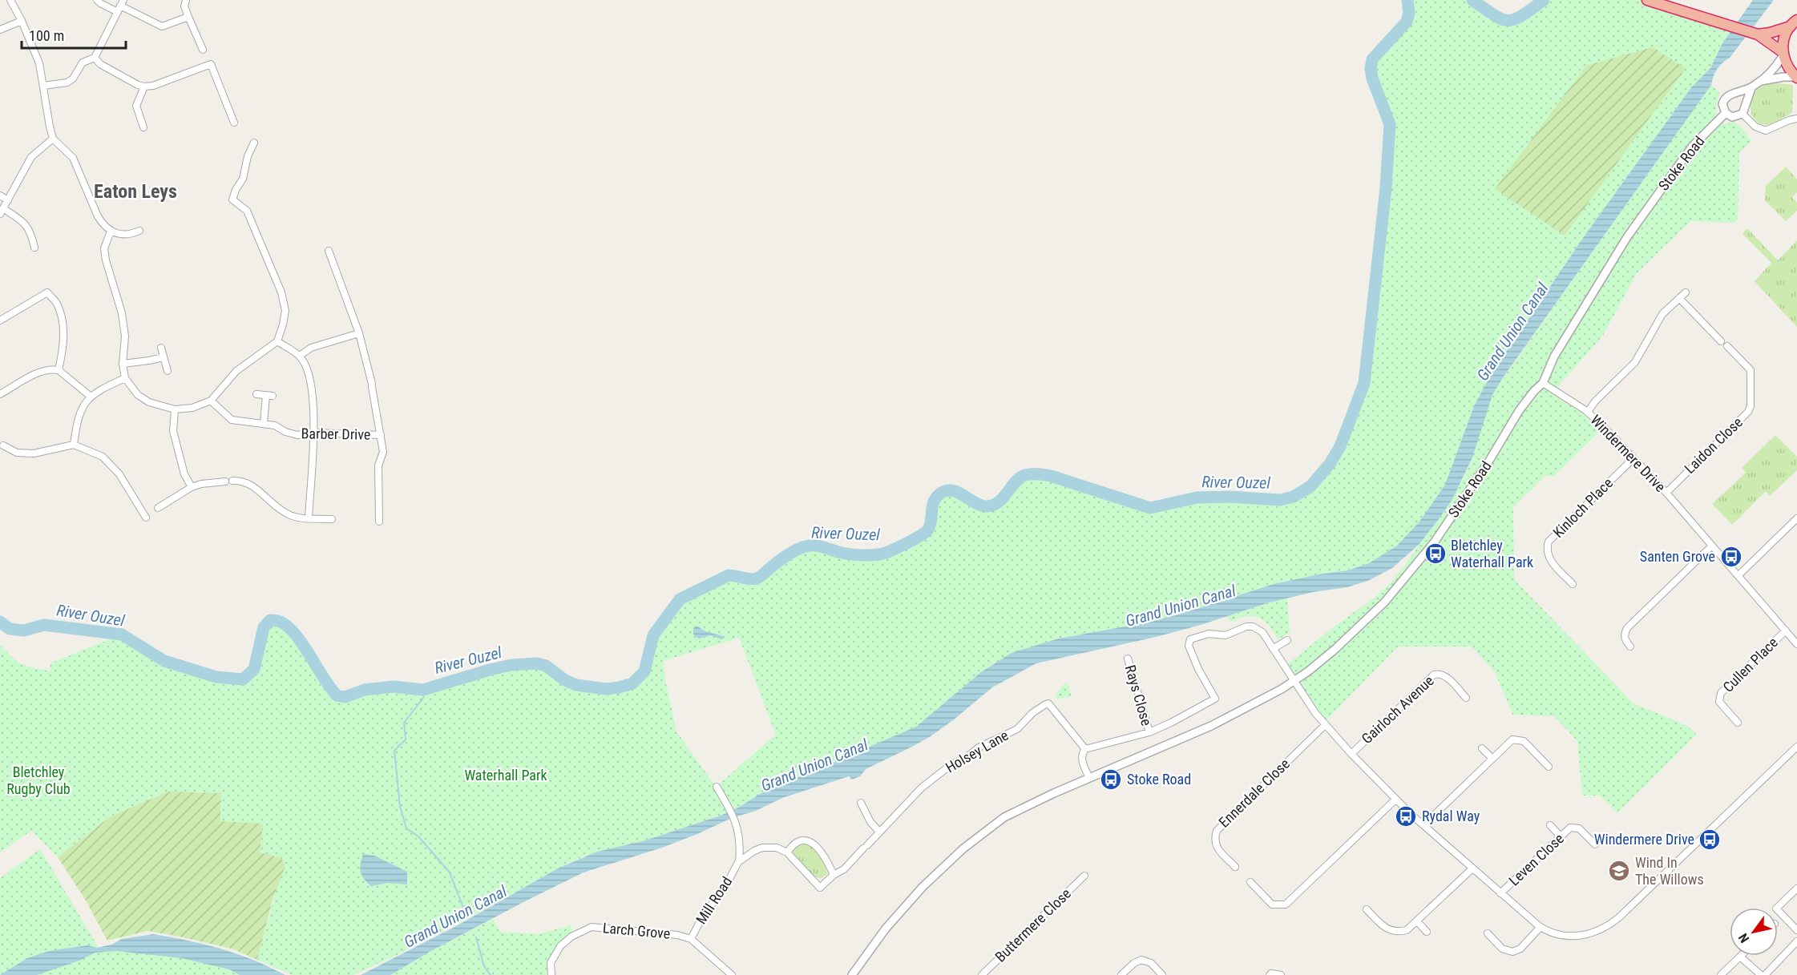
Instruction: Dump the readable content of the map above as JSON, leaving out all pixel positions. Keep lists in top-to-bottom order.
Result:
{
  "streets": {
    "street": [
      "Stoke Road",
      "Barber Drive",
      "Laidon Close",
      "Windermere Drive",
      "Kinloch Place",
      "Cullen Place",
      "Rays Close",
      "Gairloch Avenue",
      "Holsey Lane",
      "Ennerdale Close",
      "Leven Close",
      "Mill Road",
      "Buttermere Close",
      "Larch Grove"
    ]
  },
  "crossings": [
    ["Stoke Road", "Windermere Drive"],
    ["Laidon Close", "Windermere Drive"],
    ["Windermere Drive", "Kinloch Place"],
    ["Windermere Drive", "Cullen Place"],
    ["Mill Road", "Larch Grove"]
  ],
  "districts": ["Eaton Leys"],
  "water": ["Grand Union Canal", "River Ouzel"],
  "parks": ["Bletchley Rugby Club", "Waterhall Park"],
  "places": {
    "bus stop": [
      "Bletchley Waterhall Park",
      "Santen Grove",
      "Stoke Road",
      "Rydal Way",
      "Windermere Drive"
    ],
    "school or university": ["Wind In The Willows"]
  },
  "scale_bar": "100 m",
  "north": "bottom left"
}
